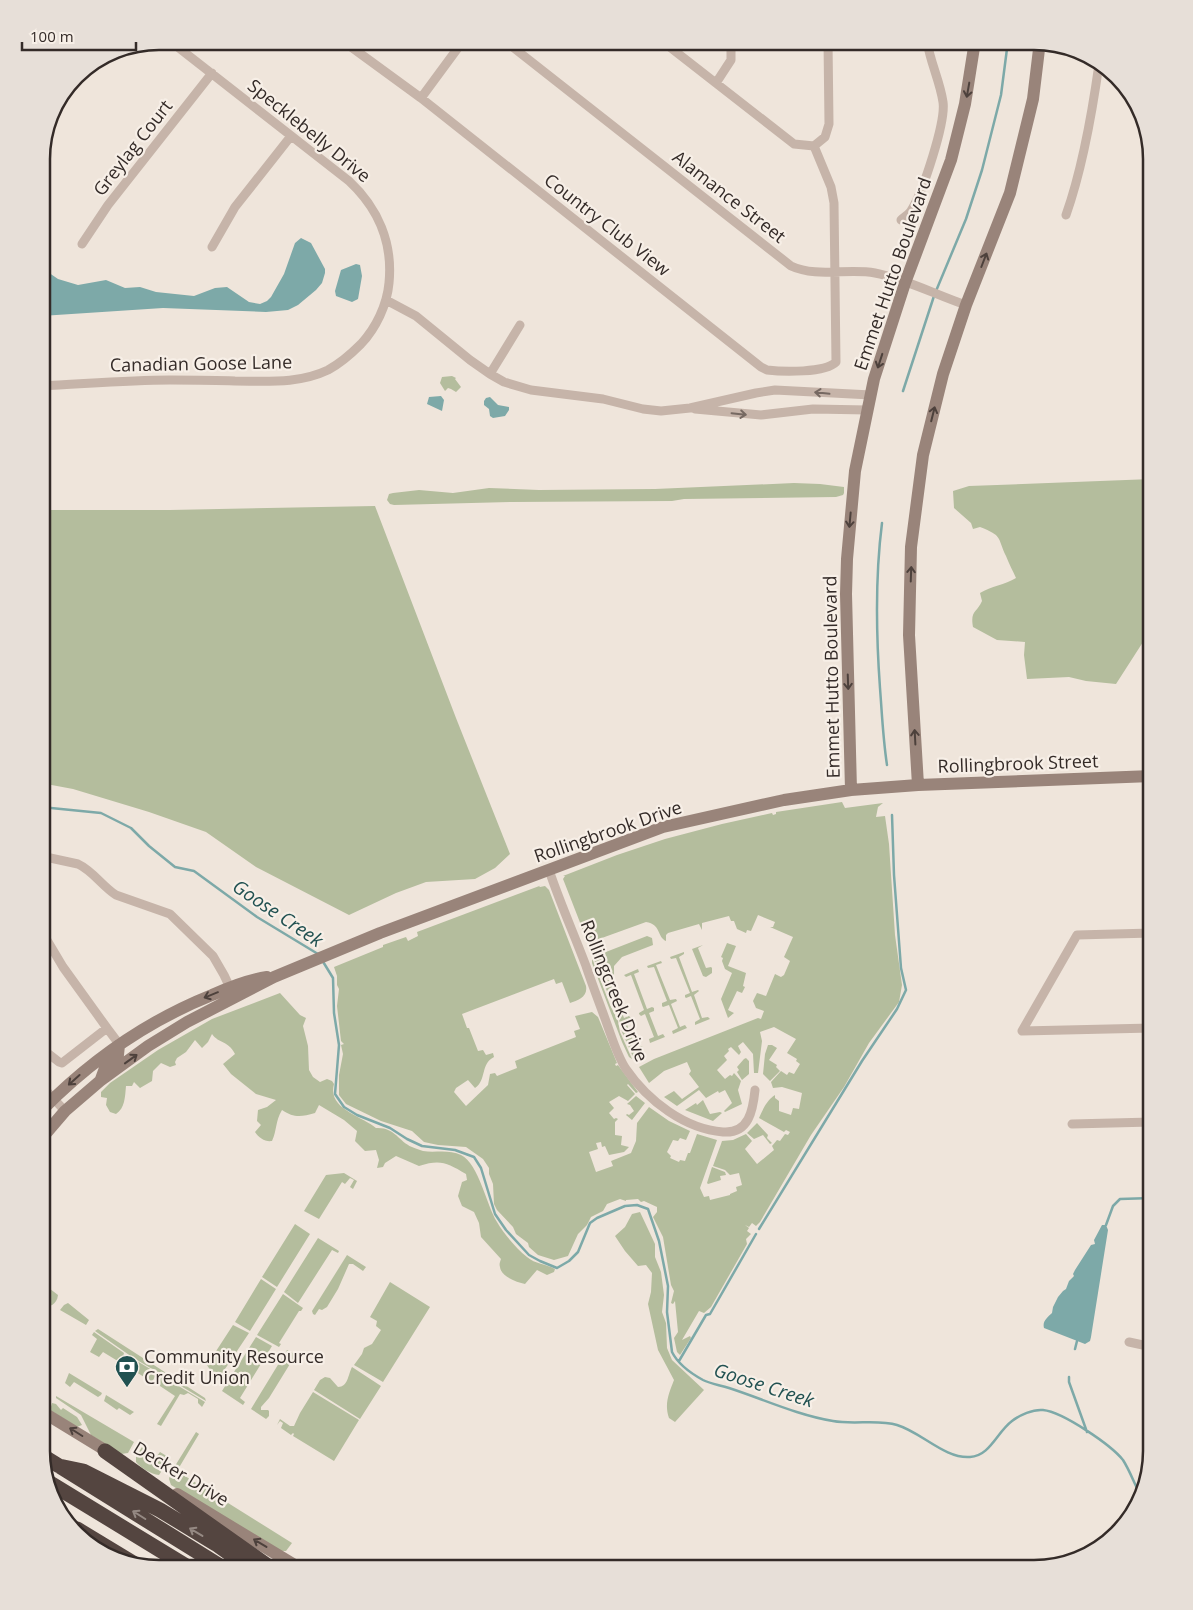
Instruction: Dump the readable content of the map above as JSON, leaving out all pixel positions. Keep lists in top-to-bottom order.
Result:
{
  "streets": {
    "main road": [
      "Emmet Hutto Boulevard",
      "Rollingbrook Street",
      "Rollingbrook Drive",
      "Decker Drive"
    ],
    "street": [
      "Specklebelly Drive",
      "Greylag Court",
      "Alamance Street",
      "Country Club View",
      "Canadian Goose Lane",
      "Rollingcreek Drive"
    ]
  },
  "crossings": [
    ["Specklebelly Drive", "Greylag Court"],
    ["Specklebelly Drive", "Canadian Goose Lane"],
    ["Alamance Street", "Country Club View"],
    ["Alamance Street", "Emmet Hutto Boulevard"],
    ["Emmet Hutto Boulevard", "Rollingbrook Drive"],
    ["Rollingbrook Street", "Rollingbrook Drive"],
    ["Rollingbrook Drive", "Rollingcreek Drive"]
  ],
  "one_way": ["Decker Drive"],
  "water": ["Goose Creek"],
  "places": {
    "bank": ["Community Resource Credit Union"]
  },
  "scale_bar": "100 m"
}
